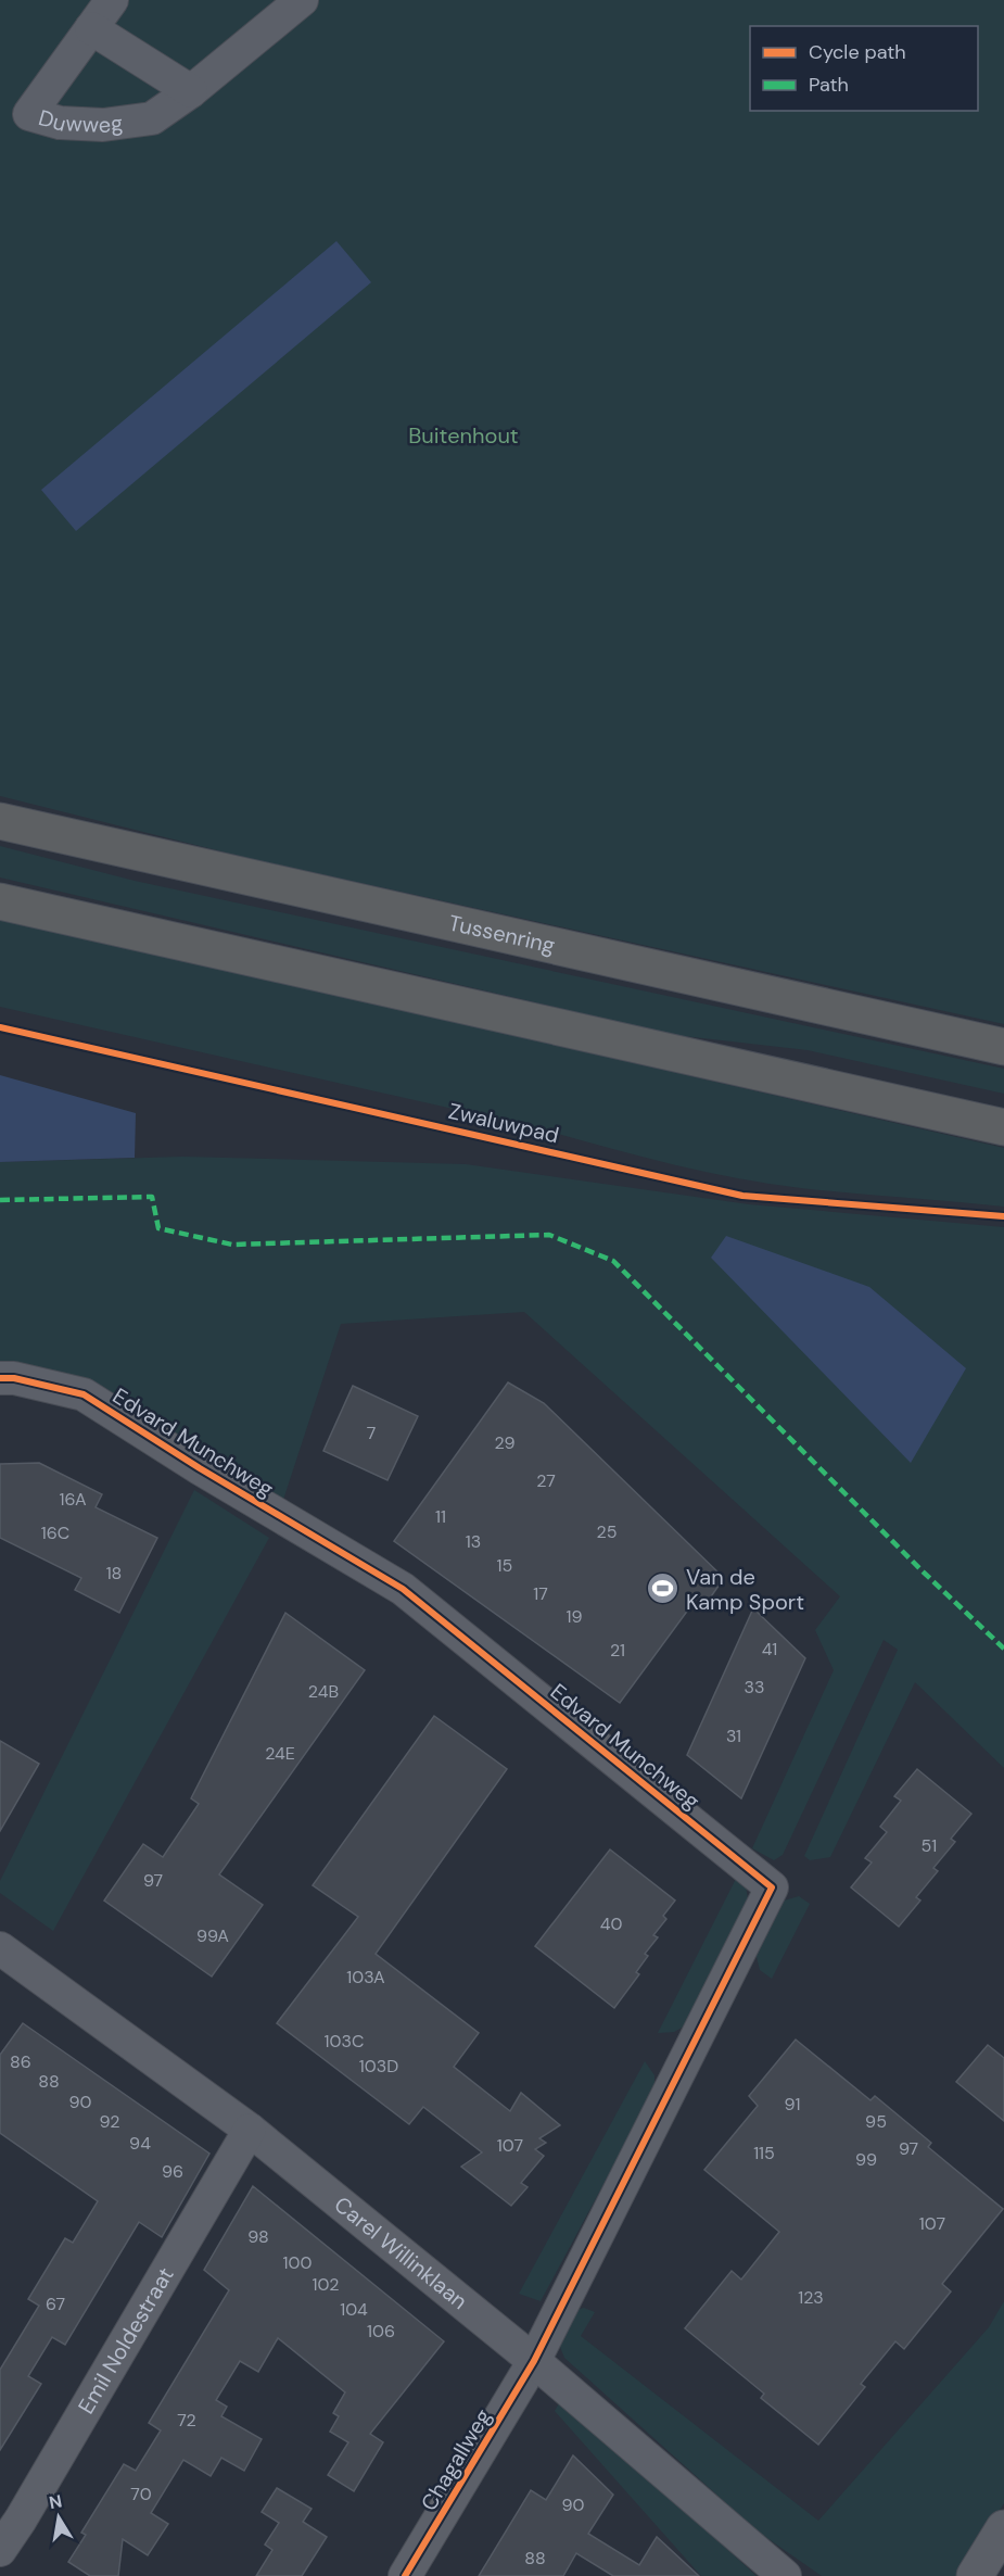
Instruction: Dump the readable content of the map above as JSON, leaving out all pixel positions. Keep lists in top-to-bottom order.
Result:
{
  "streets": {
    "highway": ["Tussenring"],
    "street": [
      "Duwweg",
      "Edvard Munchweg",
      "Carel Willinklaan",
      "Emil Noldestraat",
      "Chagallweg"
    ],
    "cycle path": ["Zwaluwpad"]
  },
  "crossings": [
    ["Edvard Munchweg", "Carel Willinklaan"],
    ["Edvard Munchweg", "Chagallweg"],
    ["Carel Willinklaan", "Emil Noldestraat"],
    ["Carel Willinklaan", "Chagallweg"]
  ],
  "parks": ["Buitenhout"],
  "places": {
    "sports": ["Van de Kamp Sport"]
  },
  "house_numbers": [
    "7",
    "29",
    "27",
    "16A",
    "11",
    "25",
    "16C",
    "13",
    "15",
    "18",
    "17",
    "19",
    "41",
    "21",
    "33",
    "24B",
    "31",
    "24E",
    "51",
    "97",
    "40",
    "99A",
    "103A",
    "103C",
    "86",
    "103D",
    "88",
    "90",
    "91",
    "92",
    "95",
    "94",
    "107",
    "97",
    "115",
    "99",
    "96",
    "107",
    "98",
    "100",
    "102",
    "123",
    "67",
    "104",
    "106",
    "72",
    "70",
    "90",
    "88"
  ],
  "legend": ["Cycle path", "Path"],
  "north": "top"
}
